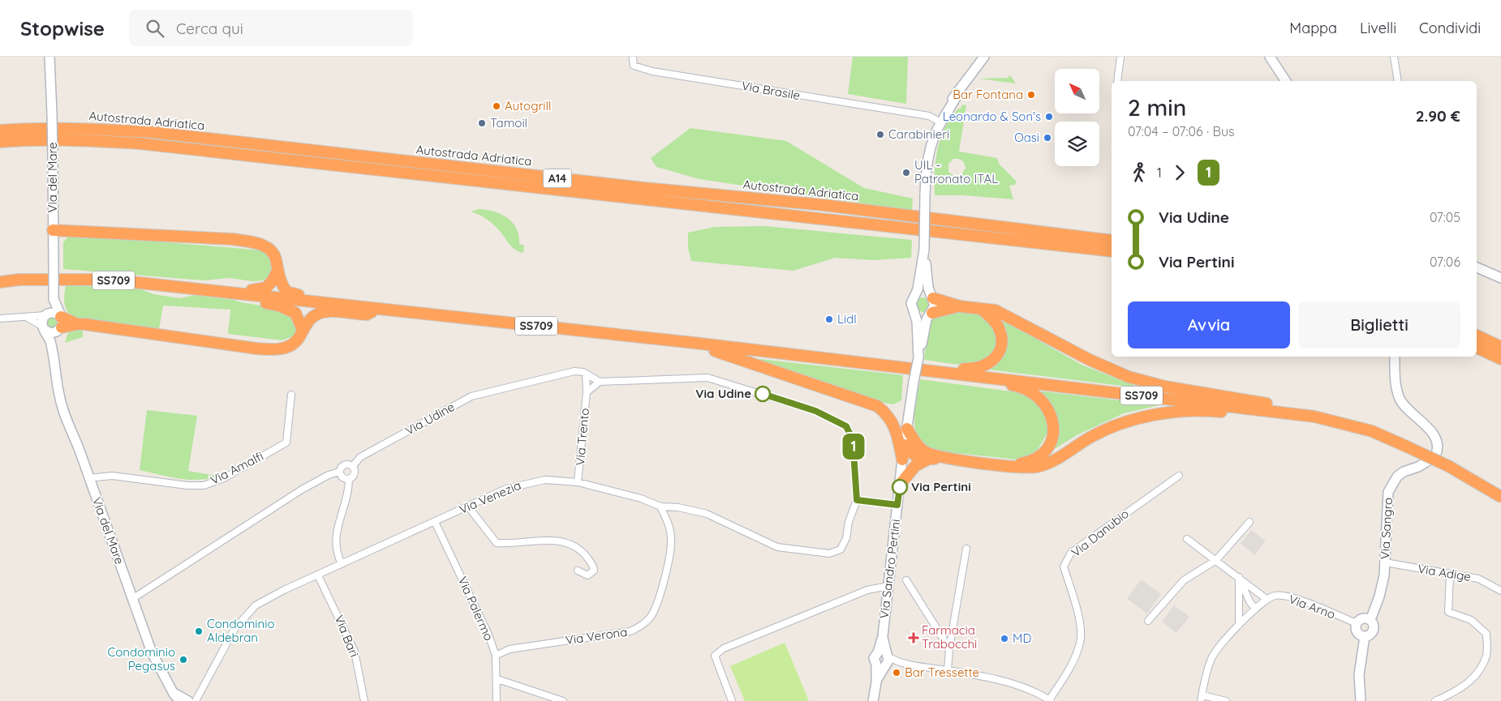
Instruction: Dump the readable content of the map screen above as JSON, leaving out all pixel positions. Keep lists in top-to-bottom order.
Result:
{
  "streets": {
    "highway": ["Autostrada Adriatica", "A14", "SS709"],
    "main road": ["Via del Mare", "Via Sangro", "Via Sandro Pertini"],
    "street": [
      "Via Brasile",
      "Via Udine",
      "Via Trento",
      "Via Amalfi",
      "Via Venezia",
      "Via Danubio",
      "Via Adige",
      "Via Arno",
      "Via Palermo",
      "Via Bari",
      "Via Verona"
    ]
  },
  "crossings": [
    ["Via Brasile", "Via Sandro Pertini"],
    ["Via del Mare", "Via Udine"],
    ["Via del Mare", "Via Amalfi"],
    ["Via Trento", "Via Venezia"],
    ["Via Venezia", "Via Palermo"],
    ["Via Venezia", "Via Bari"],
    ["Via Venezia", "Via Verona"],
    ["Via Sangro", "Via Adige"],
    ["Via Sangro", "Via Arno"],
    ["Via Palermo", "Via Verona"]
  ],
  "places": {
    "other": [
      "Bar Fontana",
      "Autogrill",
      "Leonardo & Son's",
      "Tamoil",
      "Carabinieri",
      "Oasi",
      "UIL - Patronato ITAL",
      "Lidl",
      "Via Udine",
      "Via Pertini",
      "Condominio Aldebran",
      "MD",
      "Condominio Pegasus",
      "Bar Tressette"
    ],
    "health": ["Farmacia Trabocchi"]
  },
  "lines": ["bus line 1"],
  "north": "top left",
  "page": {
    "header": "Stopwise",
    "search": "Cerca qui",
    "nav": ["Mappa", "Livelli", "Condividi"],
    "on_map": "1",
    "heading": ["2 min", "07:04 – 07:06 · Bus", "2.90 €"],
    "legs": ["1", "1"],
    "list": [
      {
        "name": "Via Udine",
        "value": "07:05"
      },
      {
        "name": "Via Pertini",
        "value": "07:06"
      }
    ],
    "buttons": ["Avvia", "Biglietti"]
  }
}
